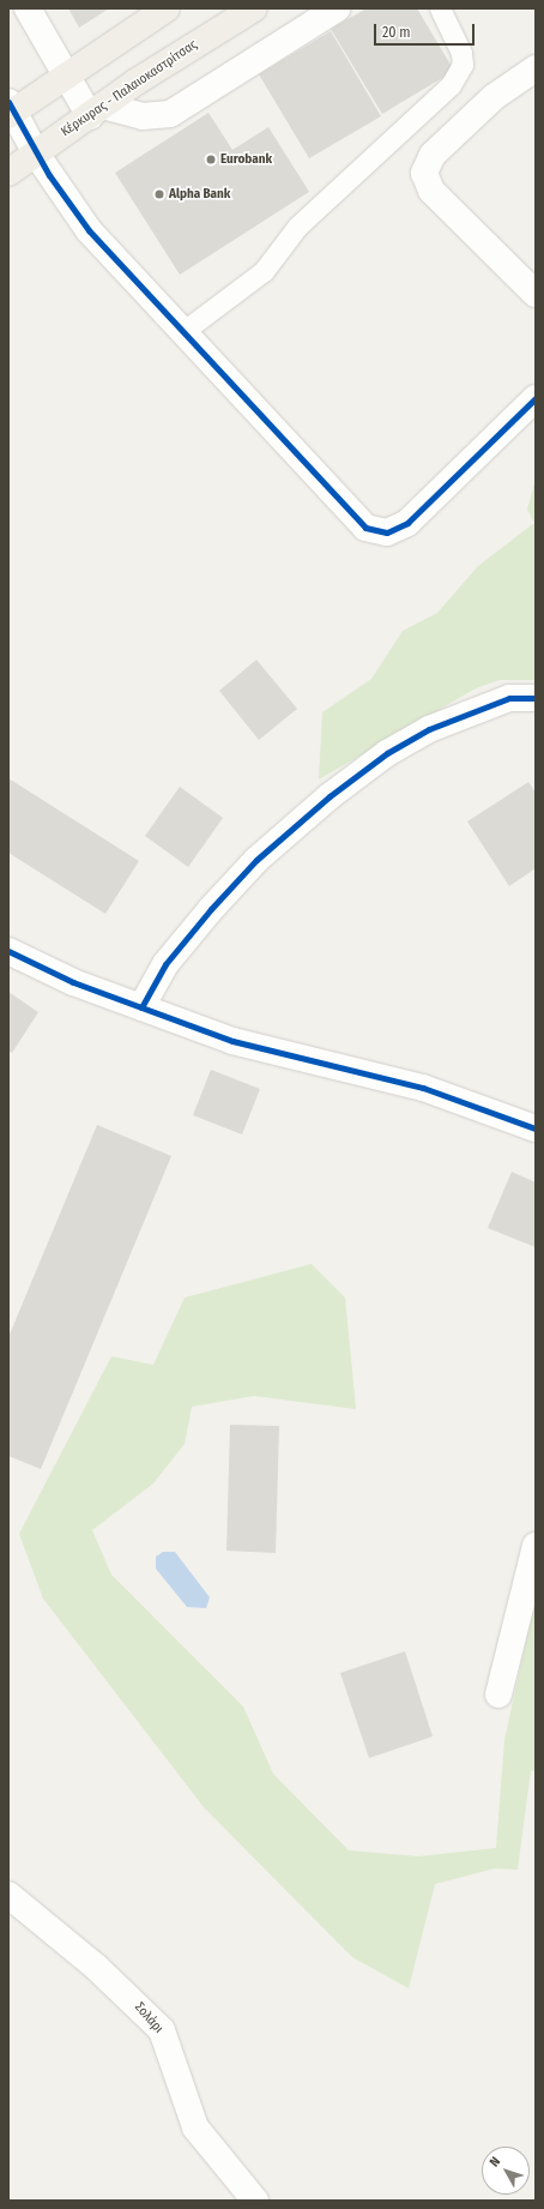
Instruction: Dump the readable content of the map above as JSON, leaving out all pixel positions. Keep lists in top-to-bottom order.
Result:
{
  "streets": {
    "main road": ["Κέρκυρας - Παλαιοκαστρίτσας"],
    "street": ["Σολάρι"]
  },
  "places": ["Eurobank", "Alpha Bank"],
  "scale_bar": "20 m",
  "north": "top left"
}
